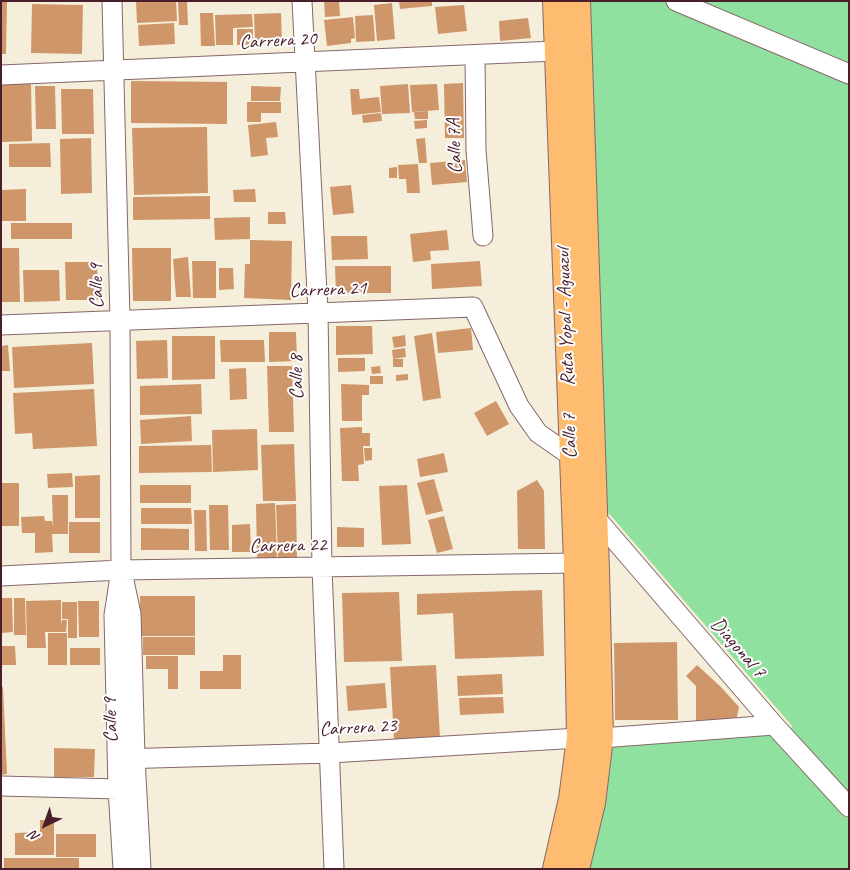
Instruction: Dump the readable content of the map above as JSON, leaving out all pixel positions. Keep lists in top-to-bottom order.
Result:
{
  "streets": {
    "main road": ["Calle 7"],
    "street": [
      "Carrera 20",
      "Calle 7A",
      "Calle 9",
      "Carrera 21",
      "Ruta Yopal - Aguazul",
      "Calle 8",
      "Carrera 22",
      "Diagonal 7",
      "Carrera 23"
    ]
  },
  "crossings": [
    ["Carrera 20", "Calle 7A"],
    ["Carrera 20", "Calle 9"],
    ["Carrera 20", "Calle 8"],
    ["Carrera 20", "Calle 7"],
    ["Calle 9", "Carrera 21"],
    ["Calle 9", "Carrera 22"],
    ["Calle 9", "Carrera 23"],
    ["Carrera 21", "Calle 8"],
    ["Carrera 21", "Calle 7"],
    ["Ruta Yopal - Aguazul", "Calle 7"],
    ["Ruta Yopal - Aguazul", "Diagonal 7"],
    ["Ruta Yopal - Aguazul", "Carrera 23"],
    ["Calle 8", "Carrera 22"],
    ["Calle 8", "Carrera 23"],
    ["Calle 7", "Carrera 22"],
    ["Calle 7", "Carrera 23"],
    ["Diagonal 7", "Carrera 23"]
  ],
  "north": "bottom left"
}
